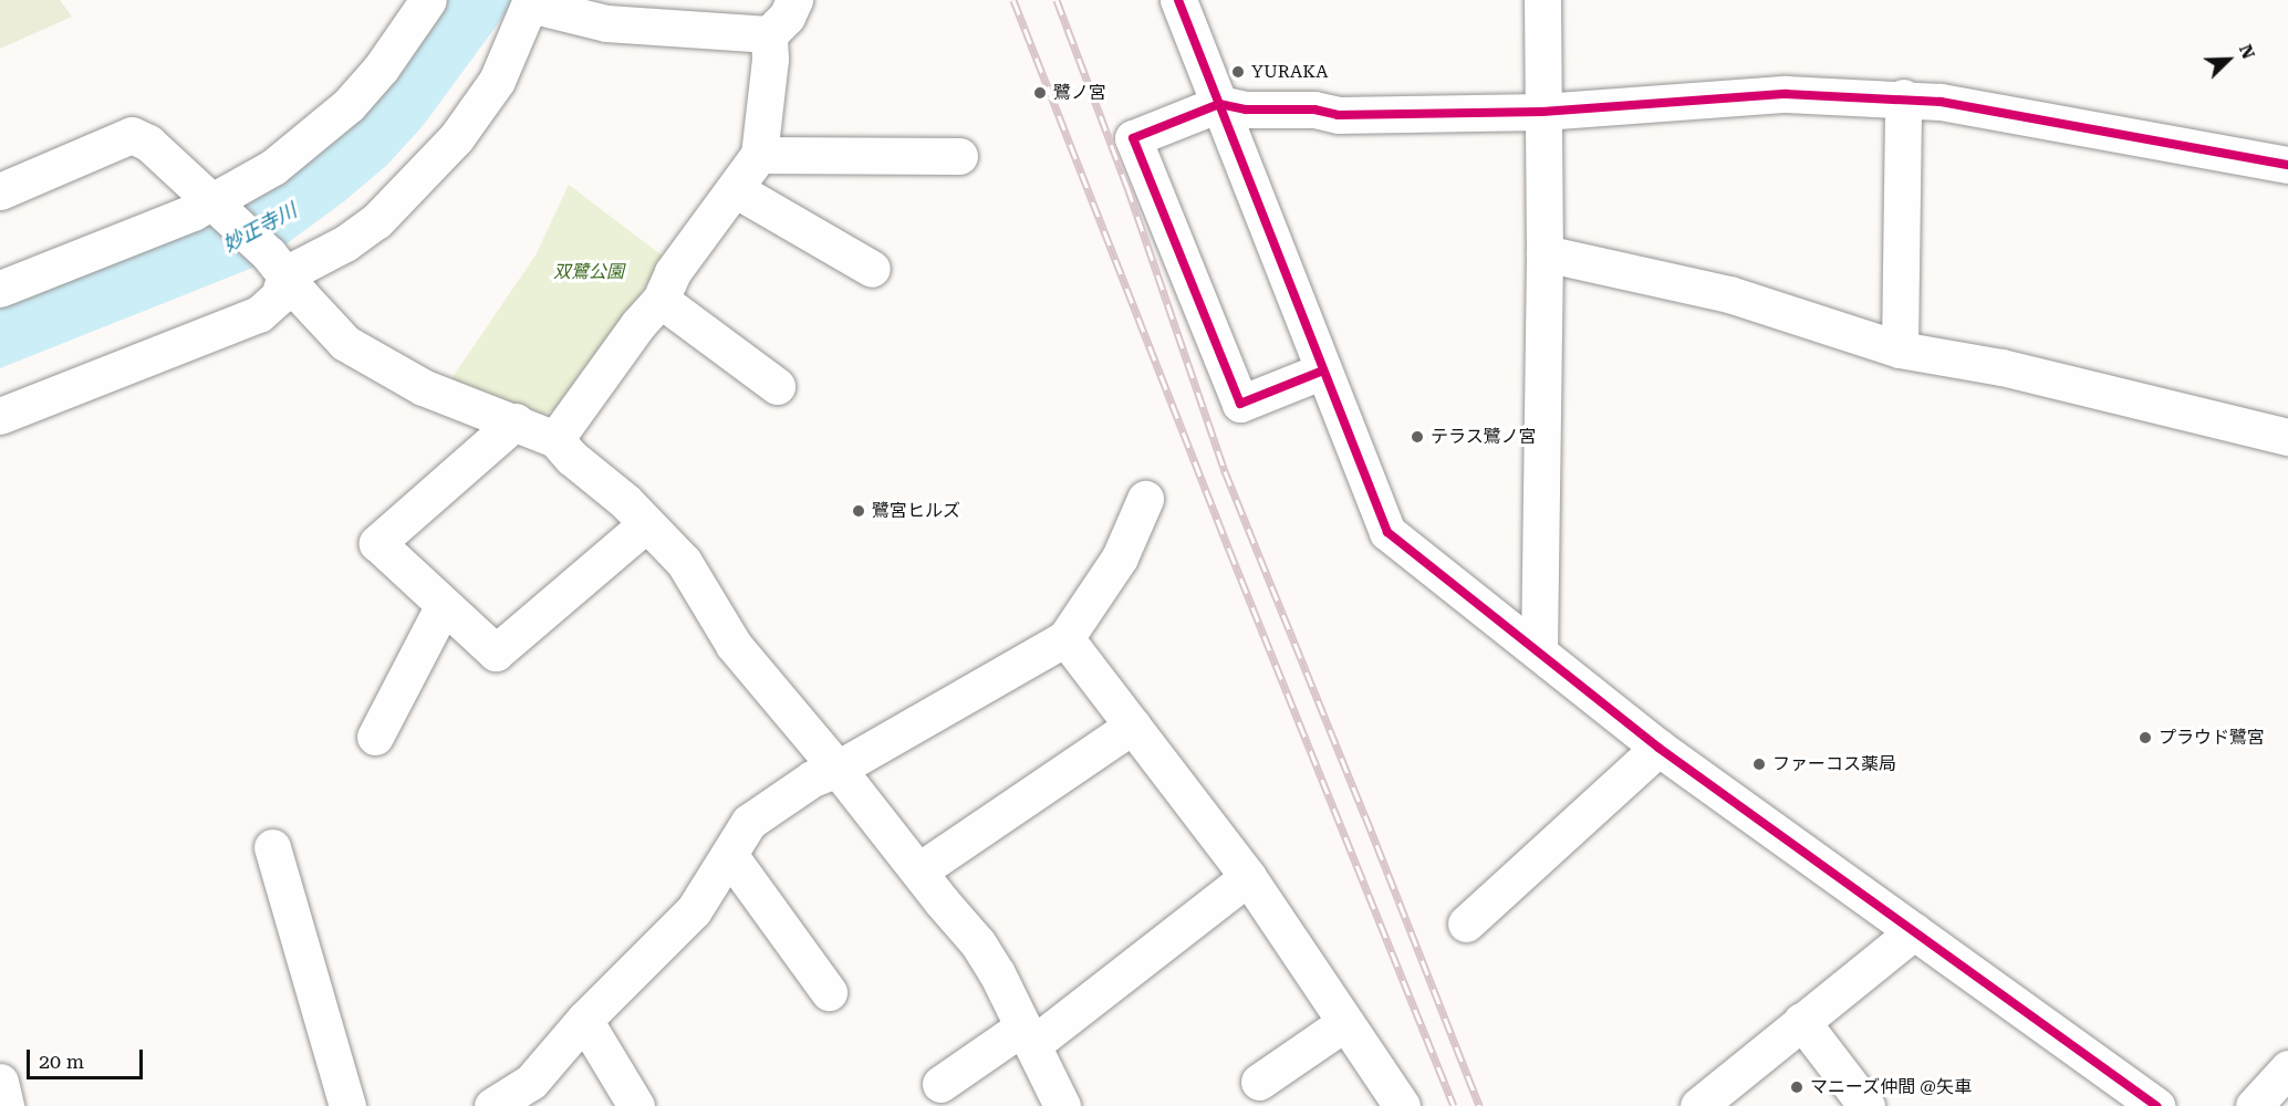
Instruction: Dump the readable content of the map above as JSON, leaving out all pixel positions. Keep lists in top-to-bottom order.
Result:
{
  "water": ["妙正寺川"],
  "parks": ["双鷺公園"],
  "places": [
    "YURAKA",
    "鷺ノ宮",
    "テラス鷺ノ宮",
    "鷺宮ヒルズ",
    "プラウド鷺宮",
    "ファーコス薬局",
    "マニーズ仲間 @矢車"
  ],
  "scale_bar": "20 m",
  "north": "top right"
}
